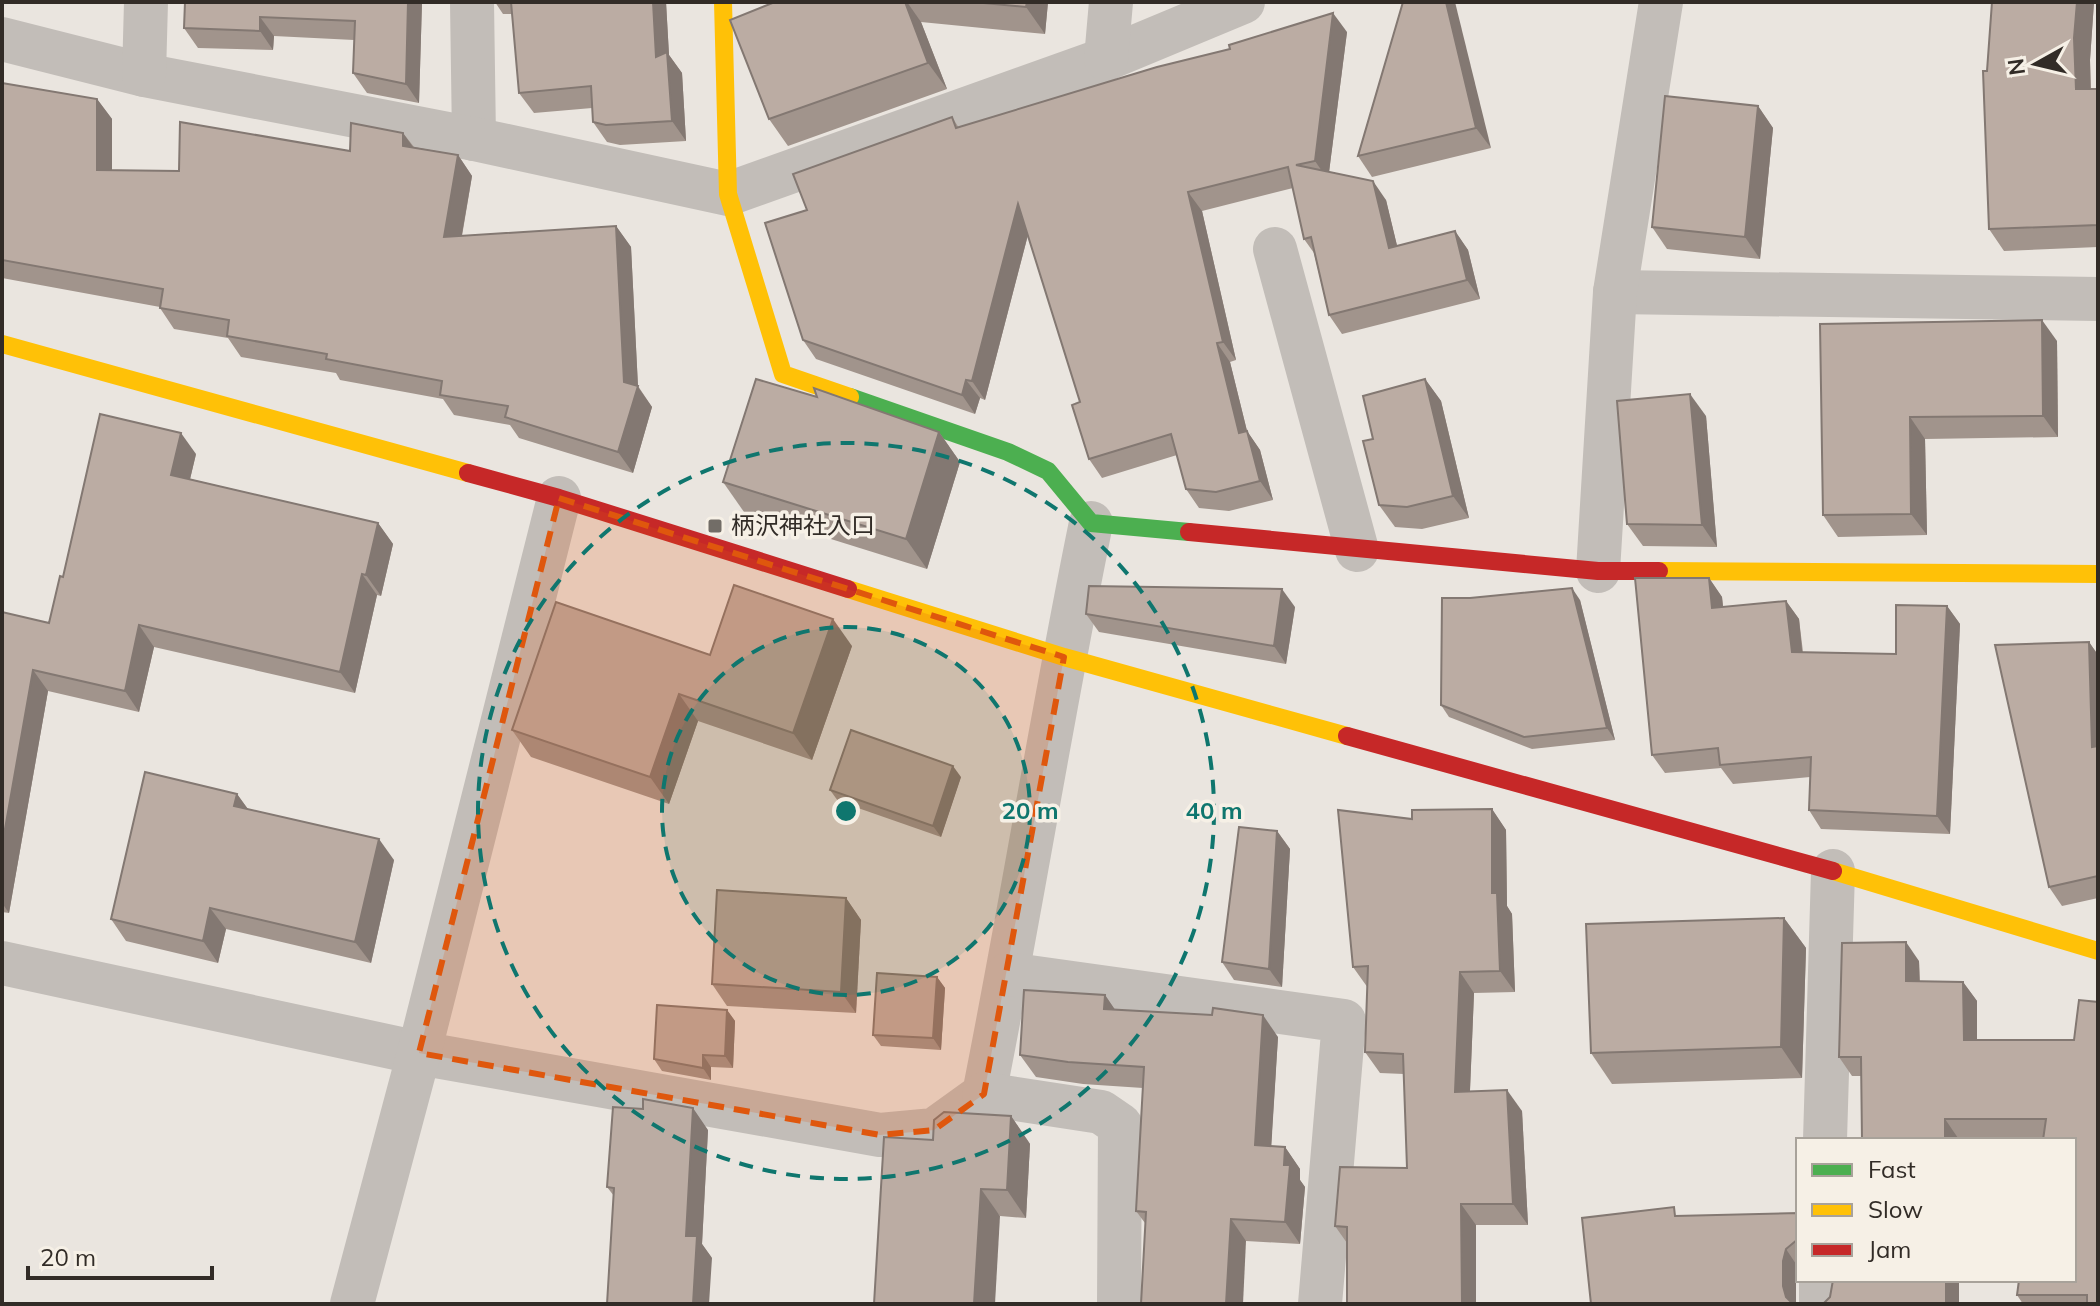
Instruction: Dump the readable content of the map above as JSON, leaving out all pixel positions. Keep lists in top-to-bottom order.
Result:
{
  "places": {
    "transit": ["柄沢神社入口"]
  },
  "legend": ["Fast", "Slow", "Jam"],
  "scale_bar": "20 m",
  "north": "left",
  "rings": ["20 m", "40 m"]
}
